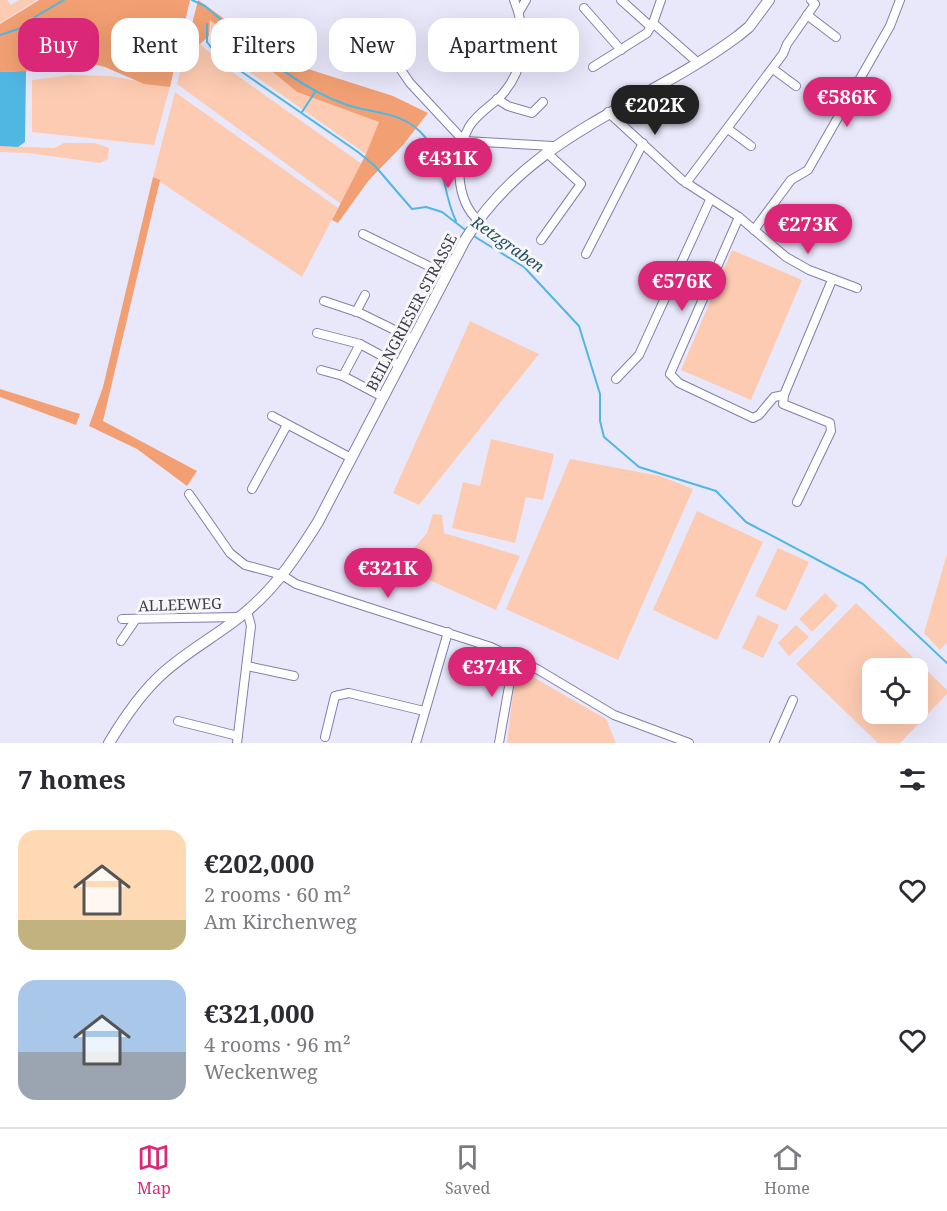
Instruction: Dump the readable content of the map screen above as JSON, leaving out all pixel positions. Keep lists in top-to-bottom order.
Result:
{
  "streets": {
    "main road": ["BEILNGRIESER STRASSE"],
    "street": ["ALLEEWEG"]
  },
  "crossings": [
    ["BEILNGRIESER STRASSE", "ALLEEWEG"]
  ],
  "water": ["Retzgraben"],
  "page": {
    "chip": [
      "Buy",
      "Rent",
      "Filters",
      "New",
      "Apartment"
    ],
    "price": [
      "€586K",
      "€202K",
      "€431K",
      "€273K",
      "€576K",
      "€321K",
      "€374K"
    ],
    "heading": "7 homes",
    "list": [
      {
        "name": "€202,000",
        "note": "2 rooms · 60 m² · Am Kirchenweg"
      },
      {
        "name": "€321,000",
        "note": "4 rooms · 96 m² · Weckenweg"
      }
    ],
    "tabs": ["Map", "Saved", "Home"]
  }
}
